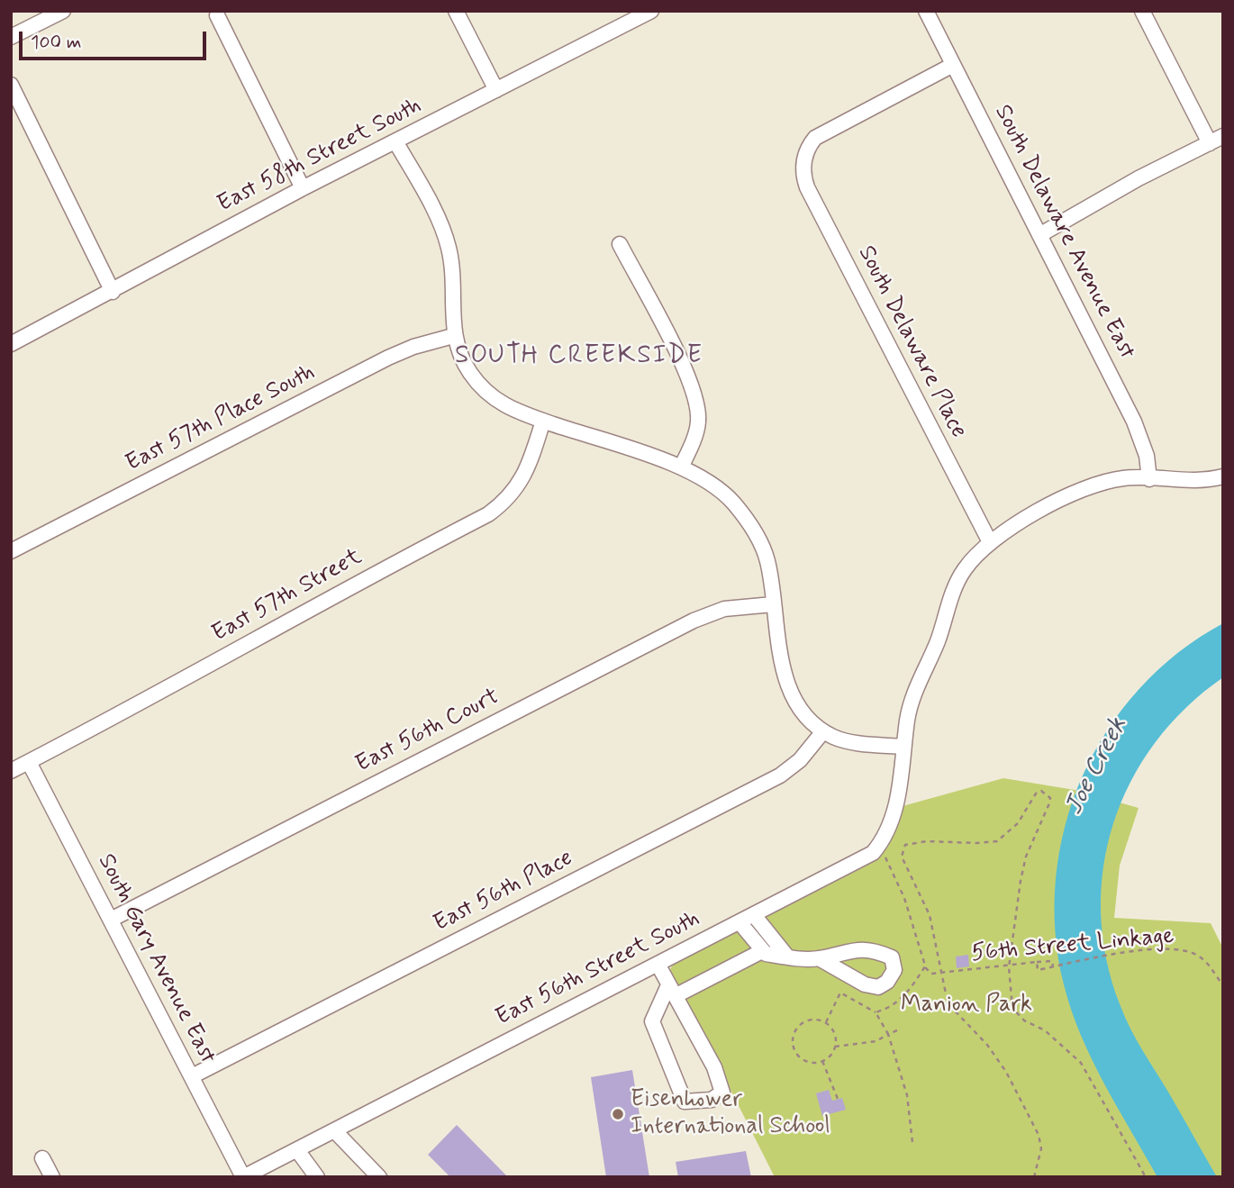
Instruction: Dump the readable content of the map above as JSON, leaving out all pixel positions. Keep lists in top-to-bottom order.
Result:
{
  "streets": {
    "street": [
      "East 58th Street South",
      "South Delaware Avenue East",
      "South Delaware Place",
      "East 57th Place South",
      "East 57th Street",
      "East 56th Court",
      "East 56th Place",
      "South Gary Avenue East",
      "East 56th Street South"
    ],
    "path": ["56th Street Linkage"]
  },
  "crossings": [
    ["South Delaware Avenue East", "South Delaware Place"],
    ["East 57th Street", "South Gary Avenue East"],
    ["East 56th Court", "South Gary Avenue East"],
    ["East 56th Place", "South Gary Avenue East"],
    ["South Gary Avenue East", "East 56th Street South"]
  ],
  "districts": ["SOUTH CREEKSIDE"],
  "water": ["Joe Creek"],
  "parks": ["Manion Park"],
  "places": ["Eisenhower International School"],
  "scale_bar": "100 m"
}
